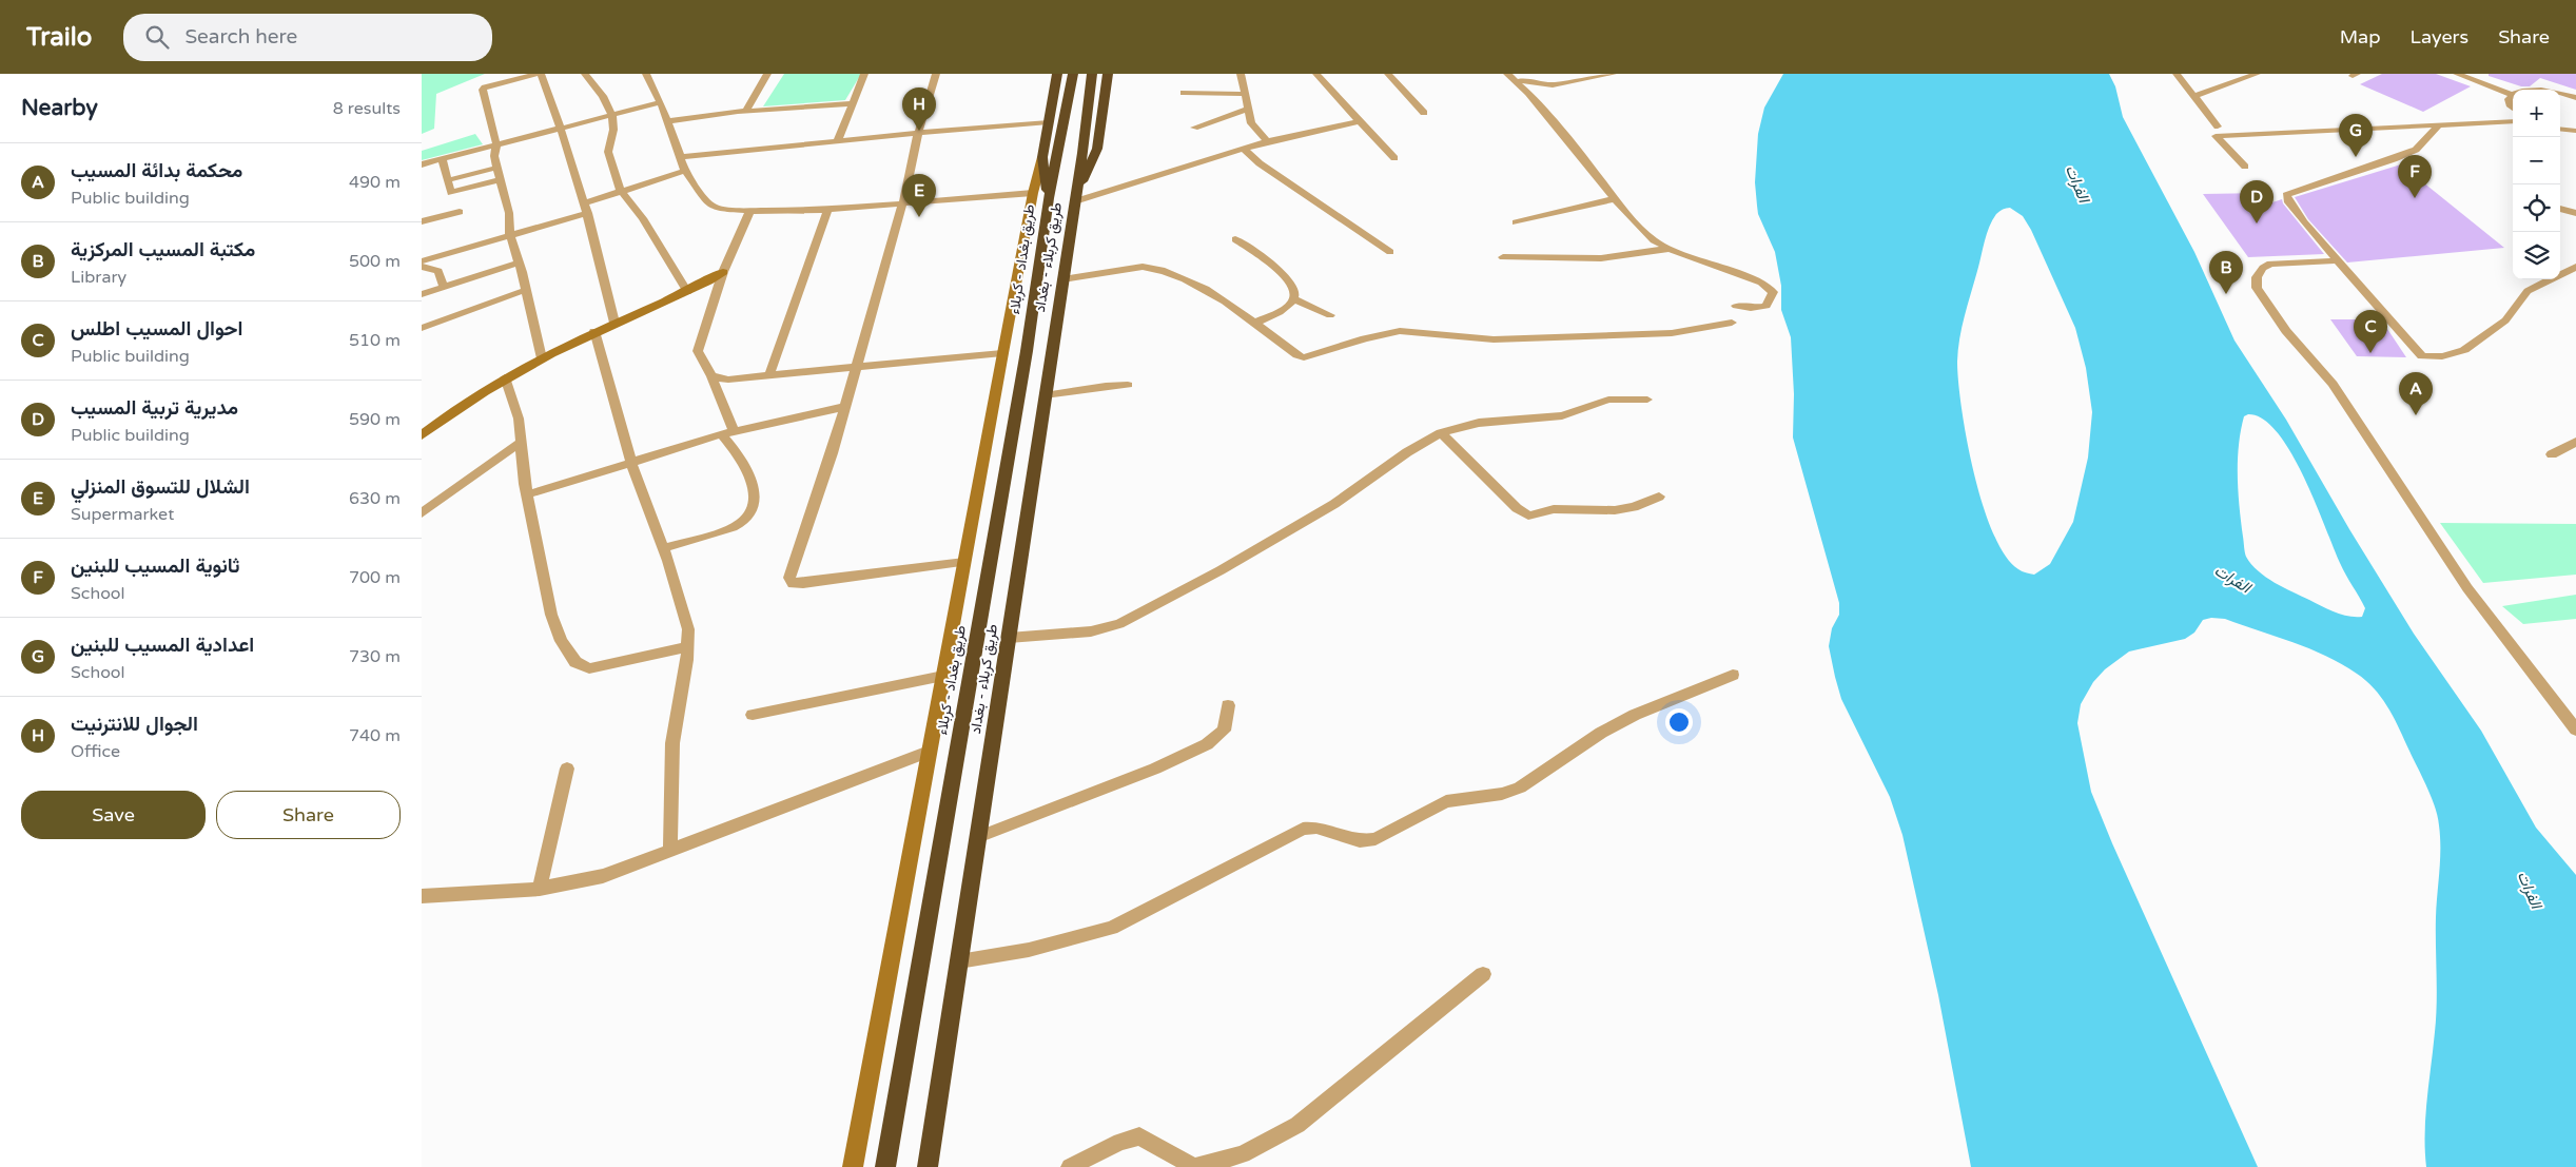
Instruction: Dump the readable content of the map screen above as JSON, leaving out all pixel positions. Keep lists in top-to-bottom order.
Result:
{
  "streets": {
    "highway": ["طريق كربلاء - بغداد", "طريق بغداد - كربلاء"]
  },
  "water": ["الفرات"],
  "page": {
    "header": "Trailo",
    "search": "Search here",
    "nav": ["Map", "Layers", "Share"],
    "heading": ["Nearby", "8 results"],
    "pins": [
      "H",
      "G",
      "F",
      "E",
      "D",
      "B",
      "C",
      "A"
    ],
    "map_buttons": ["+", "−"],
    "list": [
      {
        "mark": "A",
        "name": "محكمة بدائة المسيب",
        "note": "Public building",
        "value": "490 m"
      },
      {
        "mark": "B",
        "name": "مكتبة المسيب المركزية",
        "note": "Library",
        "value": "500 m"
      },
      {
        "mark": "C",
        "name": "احوال المسيب اطلس",
        "note": "Public building",
        "value": "510 m"
      },
      {
        "mark": "D",
        "name": "مديرية تربية المسيب",
        "note": "Public building",
        "value": "590 m"
      },
      {
        "mark": "E",
        "name": "الشلال للتسوق المنزلي",
        "note": "Supermarket",
        "value": "630 m"
      },
      {
        "mark": "F",
        "name": "ثانوية المسيب للبنين",
        "note": "School",
        "value": "700 m"
      },
      {
        "mark": "G",
        "name": "اعدادية المسيب للبنين",
        "note": "School",
        "value": "730 m"
      },
      {
        "mark": "H",
        "name": "الجوال للانترنيت",
        "note": "Office",
        "value": "740 m"
      }
    ],
    "buttons": ["Save", "Share"]
  }
}
